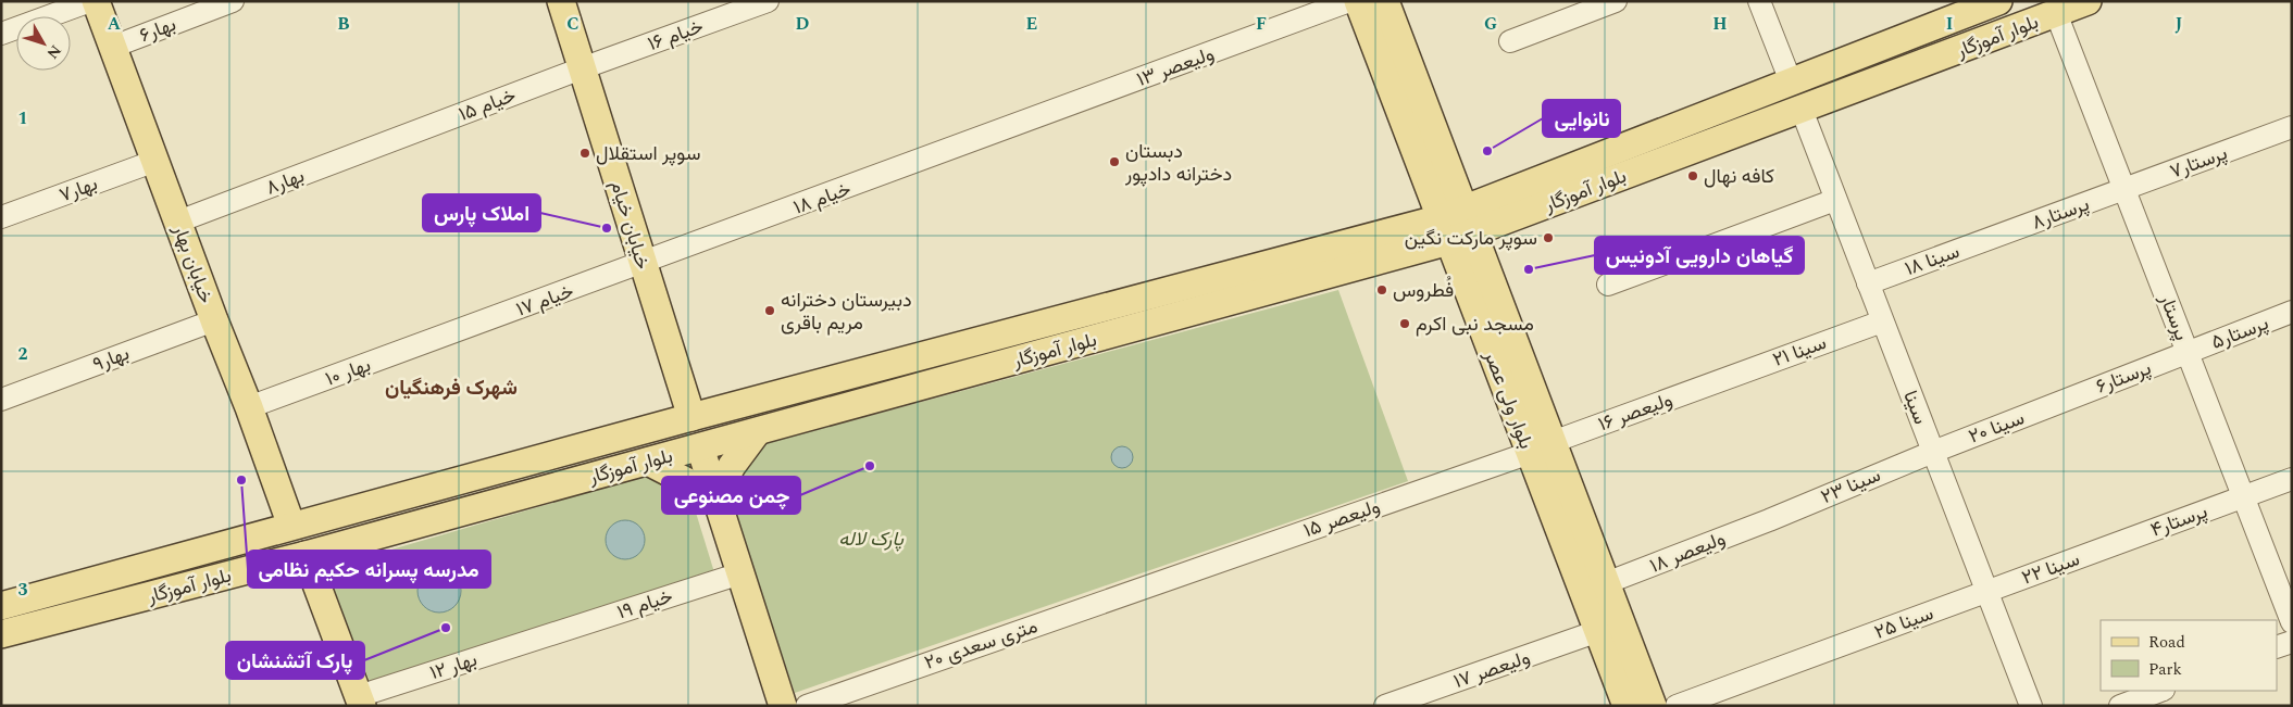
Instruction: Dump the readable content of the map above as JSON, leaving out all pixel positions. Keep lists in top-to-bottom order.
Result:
{
  "streets": {
    "main road": [
      "بلوار آموزگار",
      "خیابان خیام",
      "خیابان بهار",
      "بلوار ولی عصر"
    ],
    "street": [
      "بهار۶",
      "خیام ۱۶",
      "ولیعصر ۱۳",
      "خیام ۱۵",
      "پرستار۷",
      "بهار۸",
      "بهار۷",
      "خیام ۱۸",
      "پرستار۸",
      "سینا ۱۸",
      "خیام ۱۷",
      "پرستار",
      "پرستار۵",
      "سینا ۲۱",
      "بهار۹",
      "بهار ۱۰",
      "پرستار۶",
      "سینا",
      "ولیعصر ۱۶",
      "سینا ۲۰",
      "سینا ۲۳",
      "ولیعصر ۱۵",
      "پرستار۴",
      "ولیعصر ۱۸",
      "سینا ۲۲",
      "خیام ۱۹",
      "سینا ۲۵",
      "۲۰ متری سعدی",
      "بهار ۱۲",
      "ولیعصر ۱۷"
    ]
  },
  "crossings": [
    ["بهار۶", "خیابان بهار"],
    ["خیام ۱۶", "خیام ۱۵"],
    ["خیام ۱۶", "خیابان خیام"],
    ["بلوار آموزگار", "خیابان خیام"],
    ["بلوار آموزگار", "خیابان بهار"],
    ["بلوار آموزگار", "پرستار"],
    ["بلوار آموزگار", "بلوار ولی عصر"],
    ["بلوار آموزگار", "سینا"],
    ["ولیعصر ۱۳", "خیام ۱۸"],
    ["خیام ۱۵", "بهار۸"],
    ["خیام ۱۵", "خیابان خیام"],
    ["پرستار۷", "پرستار۸"],
    ["پرستار۷", "پرستار"],
    ["بهار۸", "خیابان بهار"],
    ["بهار۷", "خیابان بهار"],
    ["خیام ۱۸", "خیابان خیام"],
    ["خیام ۱۸", "خیام ۱۷"],
    ["پرستار۸", "سینا ۱۸"],
    ["پرستار۸", "پرستار"],
    ["خیابان خیام", "خیام ۱۷"],
    ["سینا ۱۸", "سینا"],
    ["خیابان بهار", "بهار۹"],
    ["خیابان بهار", "بهار ۱۰"],
    ["خیام ۱۷", "بهار ۱۰"],
    ["پرستار", "پرستار۵"],
    ["پرستار", "پرستار۶"],
    ["پرستار", "پرستار۴"],
    ["پرستار۵", "پرستار۶"],
    ["سینا ۲۱", "سینا"],
    ["سینا ۲۱", "ولیعصر ۱۶"],
    ["پرستار۶", "سینا ۲۰"],
    ["بلوار ولی عصر", "ولیعصر ۱۶"],
    ["بلوار ولی عصر", "ولیعصر ۱۵"],
    ["بلوار ولی عصر", "ولیعصر ۱۸"],
    ["بلوار ولی عصر", "ولیعصر ۱۷"],
    ["سینا", "سینا ۲۰"],
    ["سینا", "سینا ۲۳"],
    ["سینا", "سینا ۲۲"],
    ["سینا", "سینا ۲۵"],
    ["ولیعصر ۱۶", "ولیعصر ۱۵"],
    ["سینا ۲۰", "سینا ۲۳"],
    ["سینا ۲۳", "ولیعصر ۱۸"],
    ["ولیعصر ۱۵", "۲۰ متری سعدی"],
    ["پرستار۴", "سینا ۲۲"],
    ["سینا ۲۲", "سینا ۲۵"],
    ["خیام ۱۹", "بهار ۱۲"]
  ],
  "districts": ["شهرک فرهنگیان"],
  "parks": ["پارک لاله"],
  "places": [
    "نانوایی",
    "سوپر استقلال",
    "دبستان دخترانه دادپور",
    "کافه نهال",
    "املاک پارس",
    "سوپر مارکت نگین",
    "گیاهان دارویی آدونیس",
    "فُطروس",
    "دبیرستان دخترانه مریم باقری",
    "مسجد نبی اکرم",
    "چمن مصنوعی",
    "مدرسه پسرانه حکیم نظامی",
    "پارک آتشنشان"
  ],
  "legend": ["Road", "Park"],
  "north": "bottom right",
  "grid": {
    "columns": [
      "A",
      "B",
      "C",
      "D",
      "E",
      "F",
      "G",
      "H",
      "I",
      "J"
    ],
    "rows": ["1", "2", "3"]
  }
}
